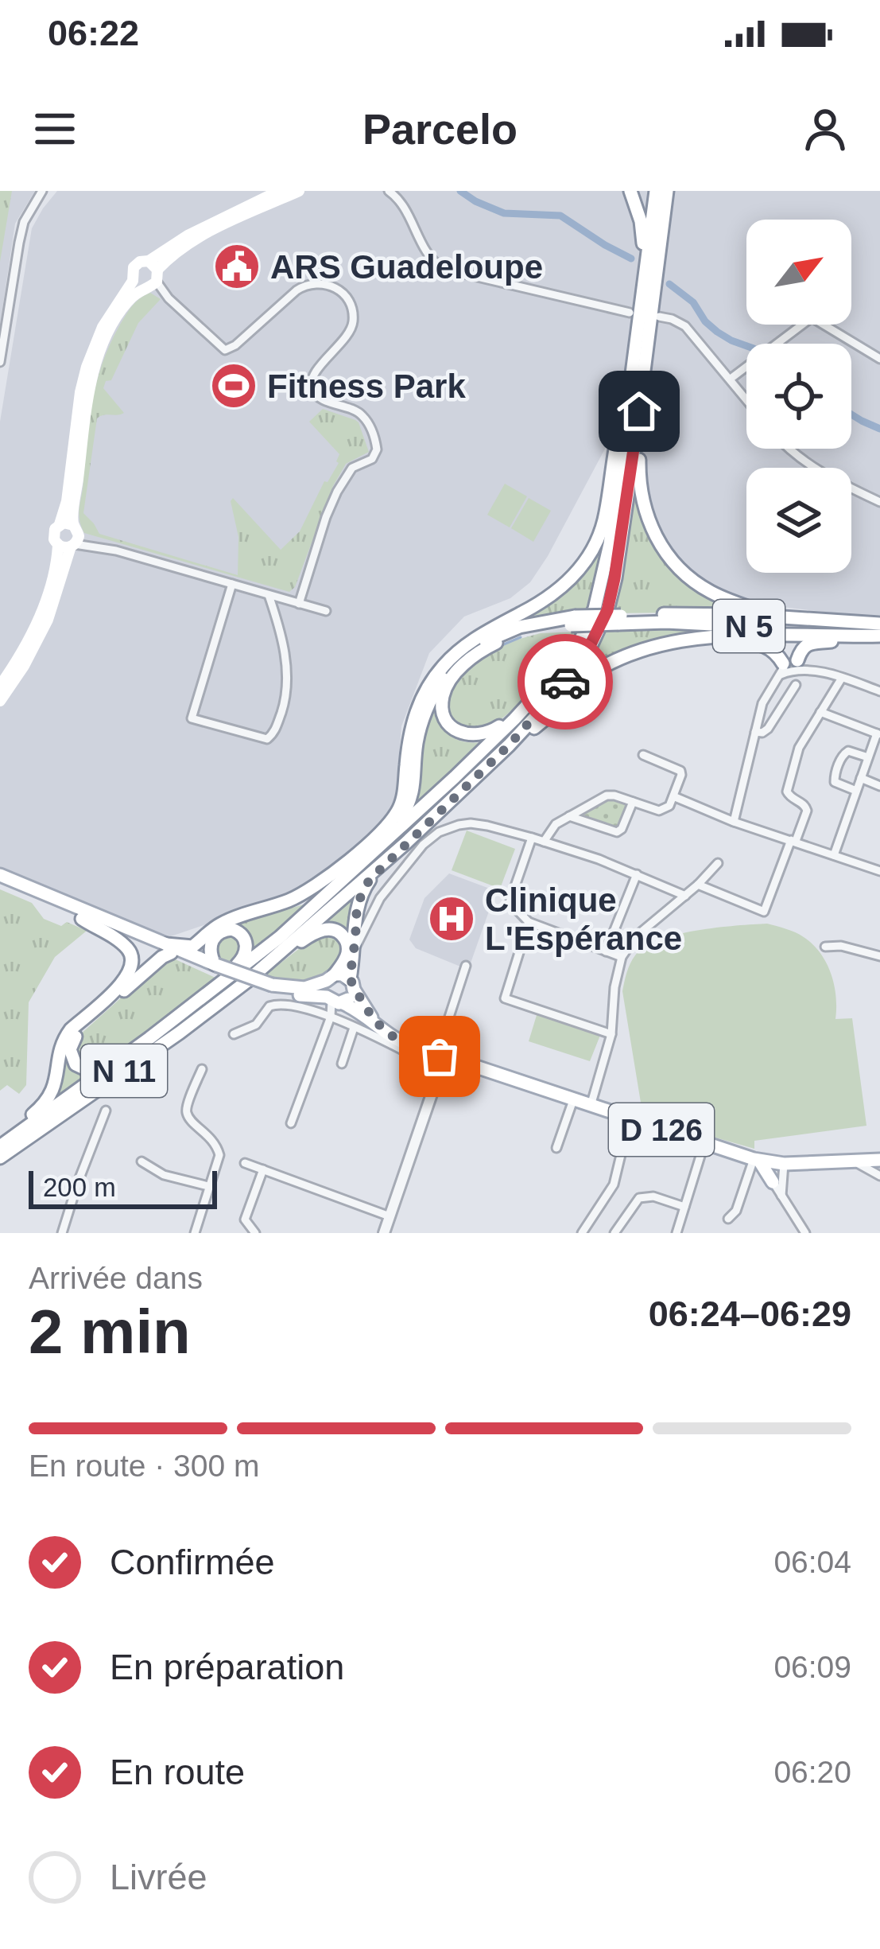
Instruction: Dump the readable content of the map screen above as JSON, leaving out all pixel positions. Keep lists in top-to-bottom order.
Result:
{
  "streets": {
    "main road": ["N 5", "N 11", "D 126"]
  },
  "places": {
    "public building": ["ARS Guadeloupe"],
    "sports": ["Fitness Park"],
    "hospital": ["Clinique L'Espérance"]
  },
  "scale_bar": "200 m",
  "north": "top right",
  "page": {
    "status": "06:22",
    "header": "Parcelo",
    "scale": "200 m",
    "heading": ["2 min", "Arrivée dans", "06:24–06:29"],
    "bar": "En route · 300 m",
    "list": [
      ["Confirmée", "06:04"],
      ["En préparation", "06:09"],
      ["En route", "06:20"],
      "Livrée"
    ]
  }
}
